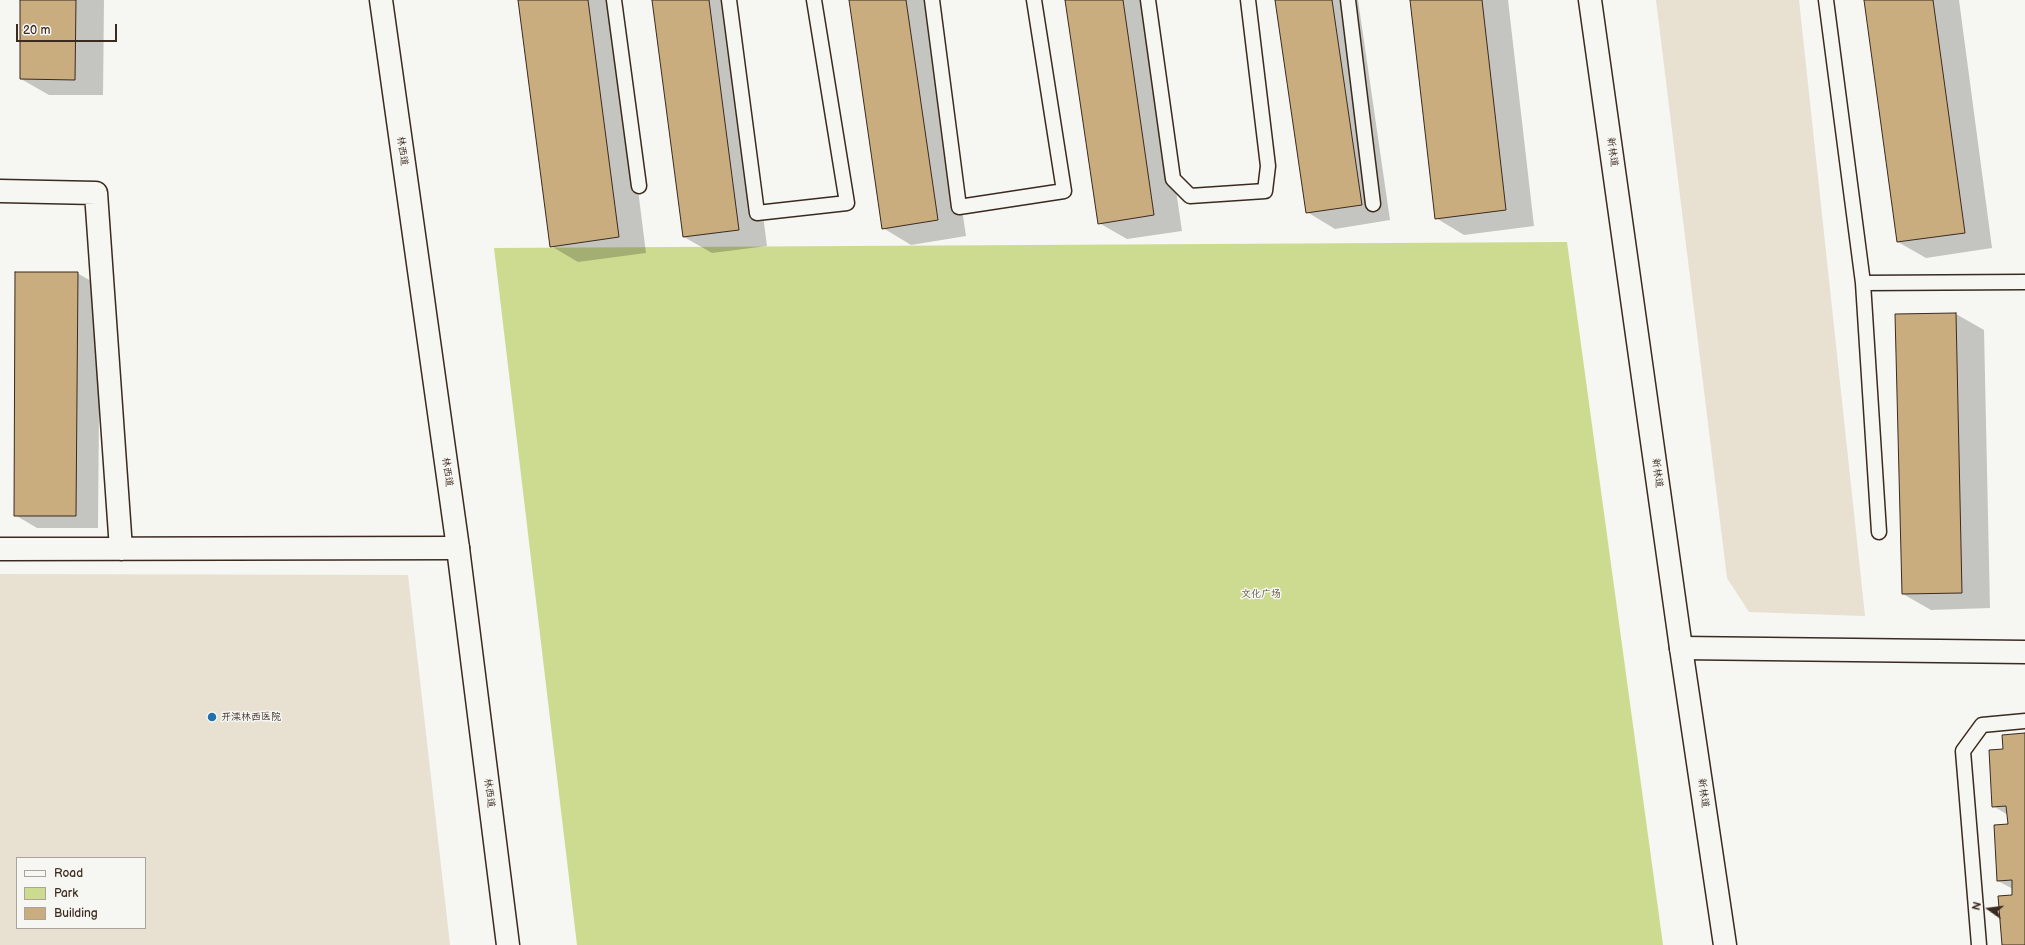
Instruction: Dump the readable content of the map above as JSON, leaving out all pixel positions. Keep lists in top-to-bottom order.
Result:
{
  "streets": {
    "street": ["林西道", "新林道"]
  },
  "parks": ["文化广场"],
  "places": ["开滦林西医院"],
  "legend": ["Road", "Park", "Building"],
  "scale_bar": "20 m",
  "north": "left"
}
